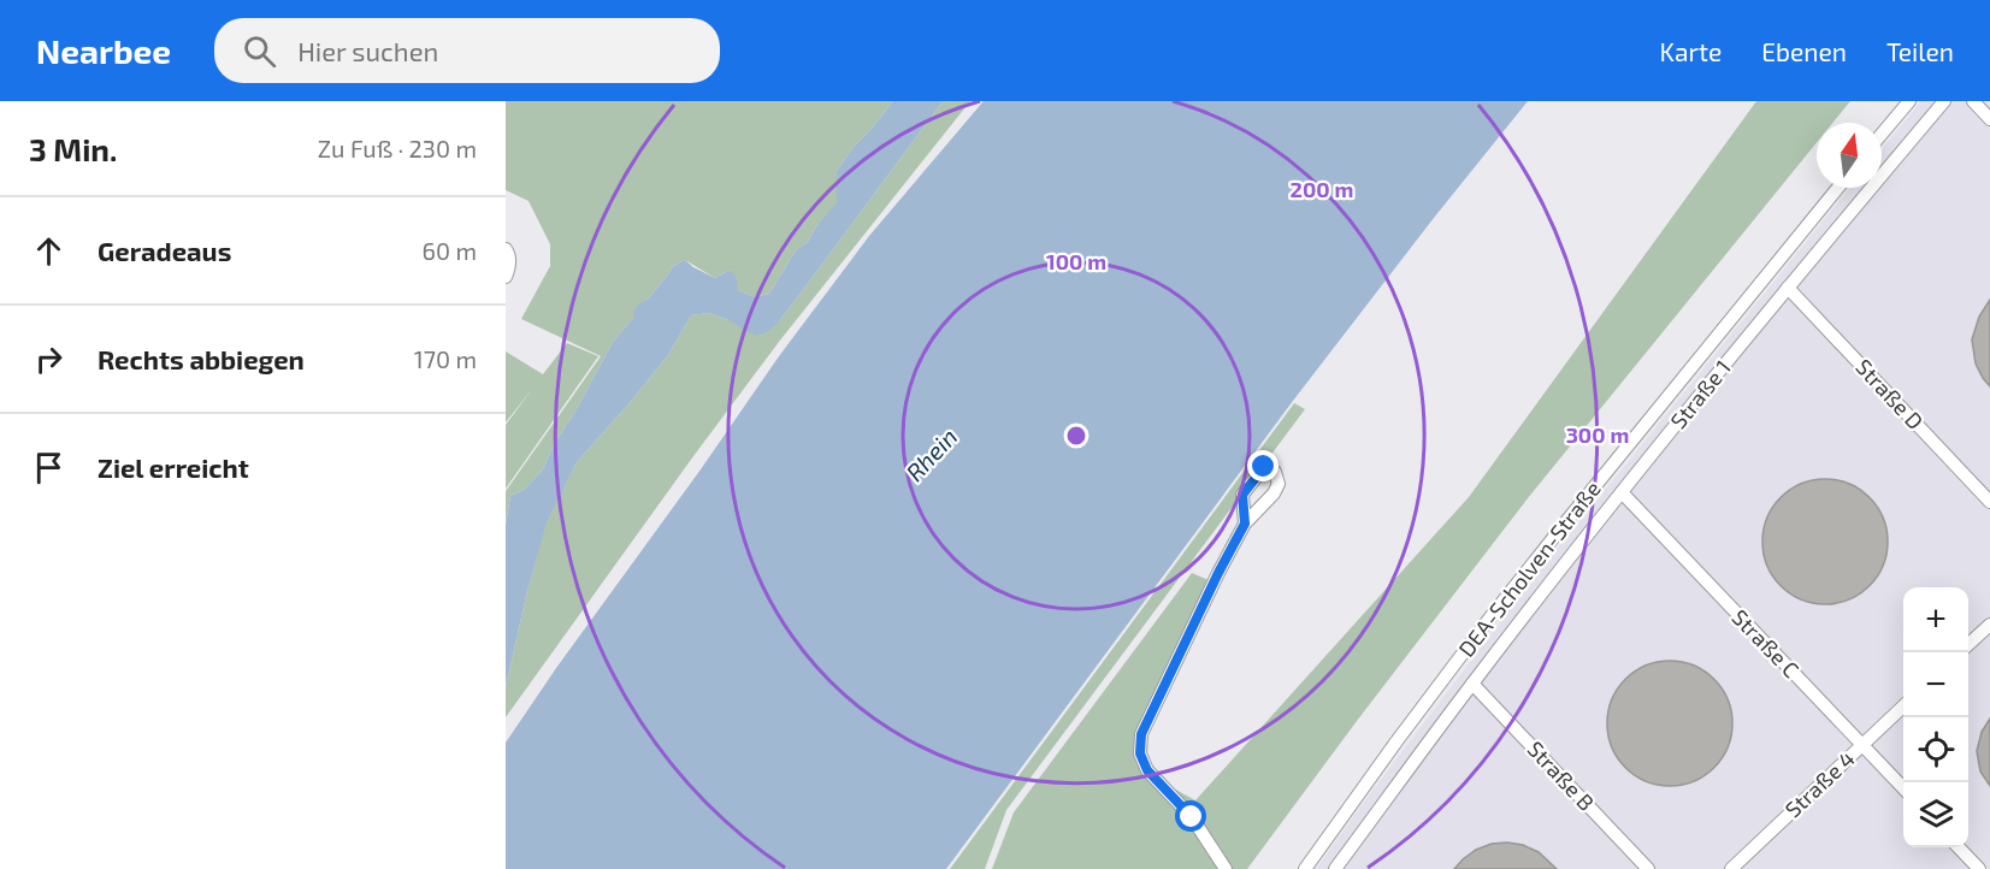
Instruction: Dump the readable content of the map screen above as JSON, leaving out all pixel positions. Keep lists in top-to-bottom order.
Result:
{
  "streets": {
    "street": [
      "Straße 1",
      "Straße D",
      "DEA-Scholven-Straße",
      "Straße C",
      "Straße B",
      "Straße 4"
    ]
  },
  "crossings": [
    ["Straße 1", "Straße D"],
    ["Straße 1", "Straße C"],
    ["Straße 1", "Straße B"],
    ["Straße C", "Straße 4"]
  ],
  "water": ["Rhein"],
  "north": "top",
  "page": {
    "header": "Nearbee",
    "search": "Hier suchen",
    "nav": ["Karte", "Ebenen", "Teilen"],
    "heading": ["3 Min.", "Zu Fuß · 230 m"],
    "list": [
      ["Geradeaus", "60 m"],
      ["Rechts abbiegen", "170 m"],
      "Ziel erreicht"
    ],
    "map_buttons": ["+", "−"]
  },
  "rings": ["200 m", "100 m", "300 m"]
}
